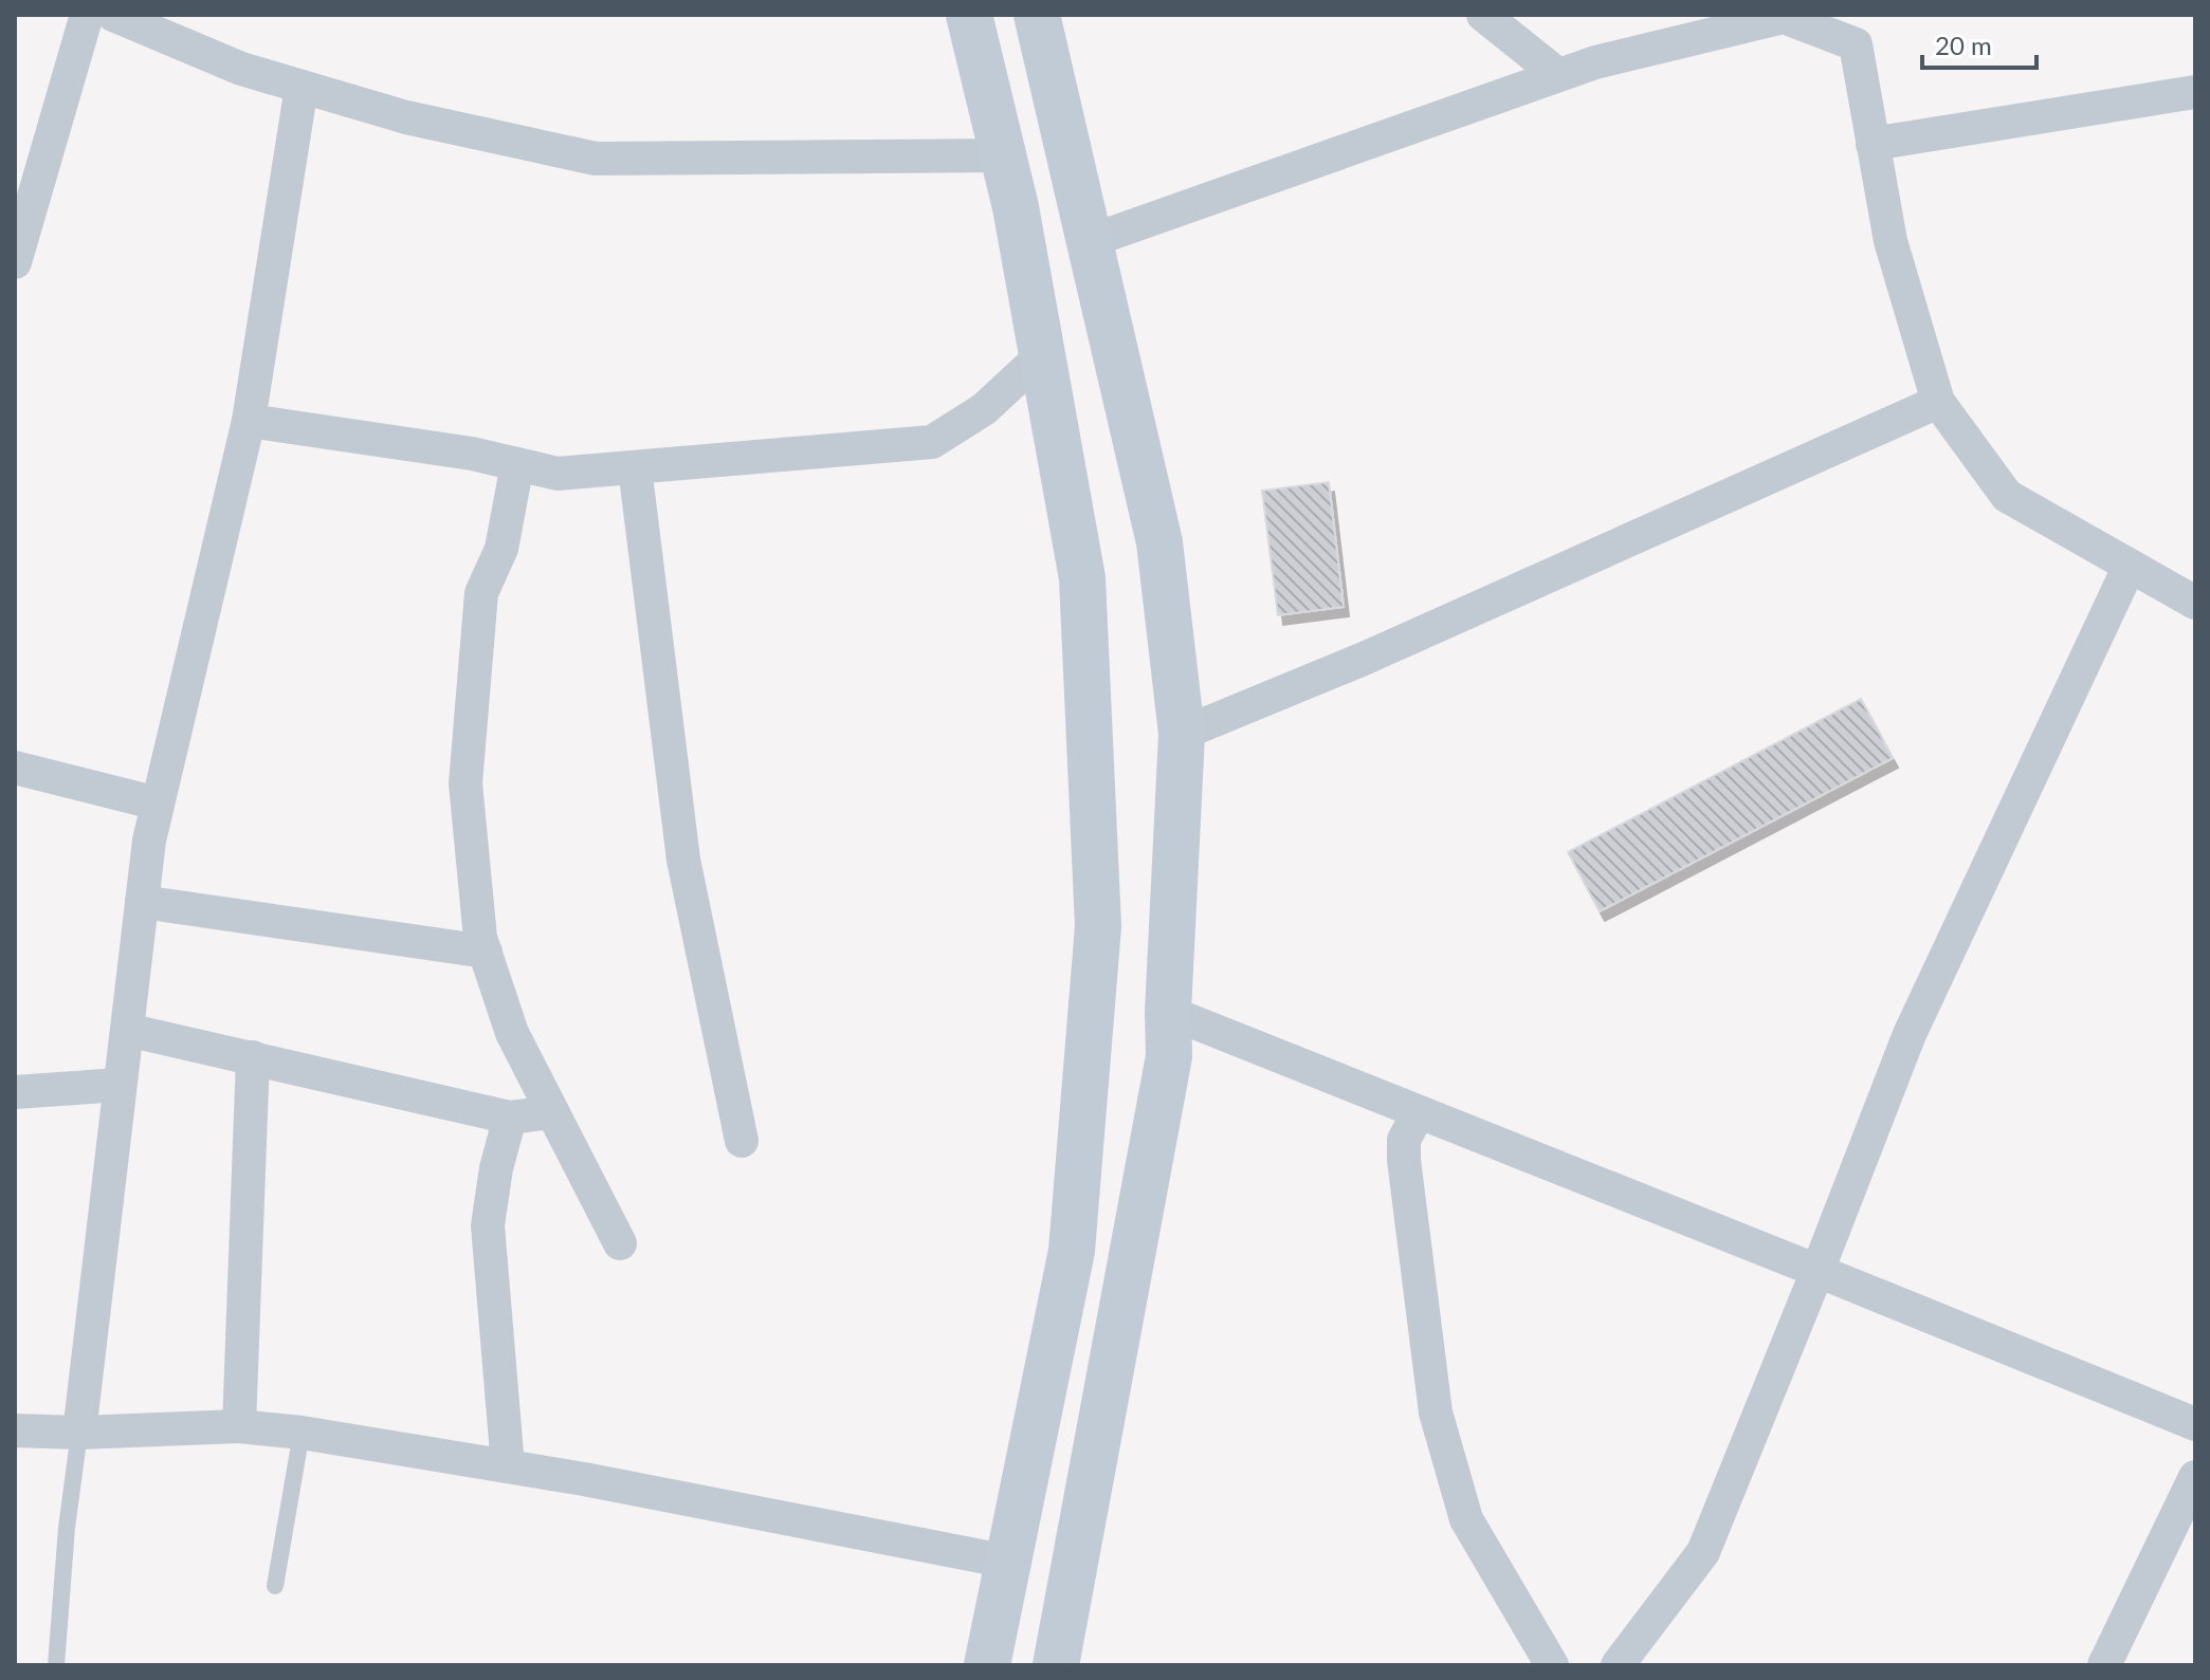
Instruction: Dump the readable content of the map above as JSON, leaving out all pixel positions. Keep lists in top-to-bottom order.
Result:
{
  "scale_bar": "20 m"
}
